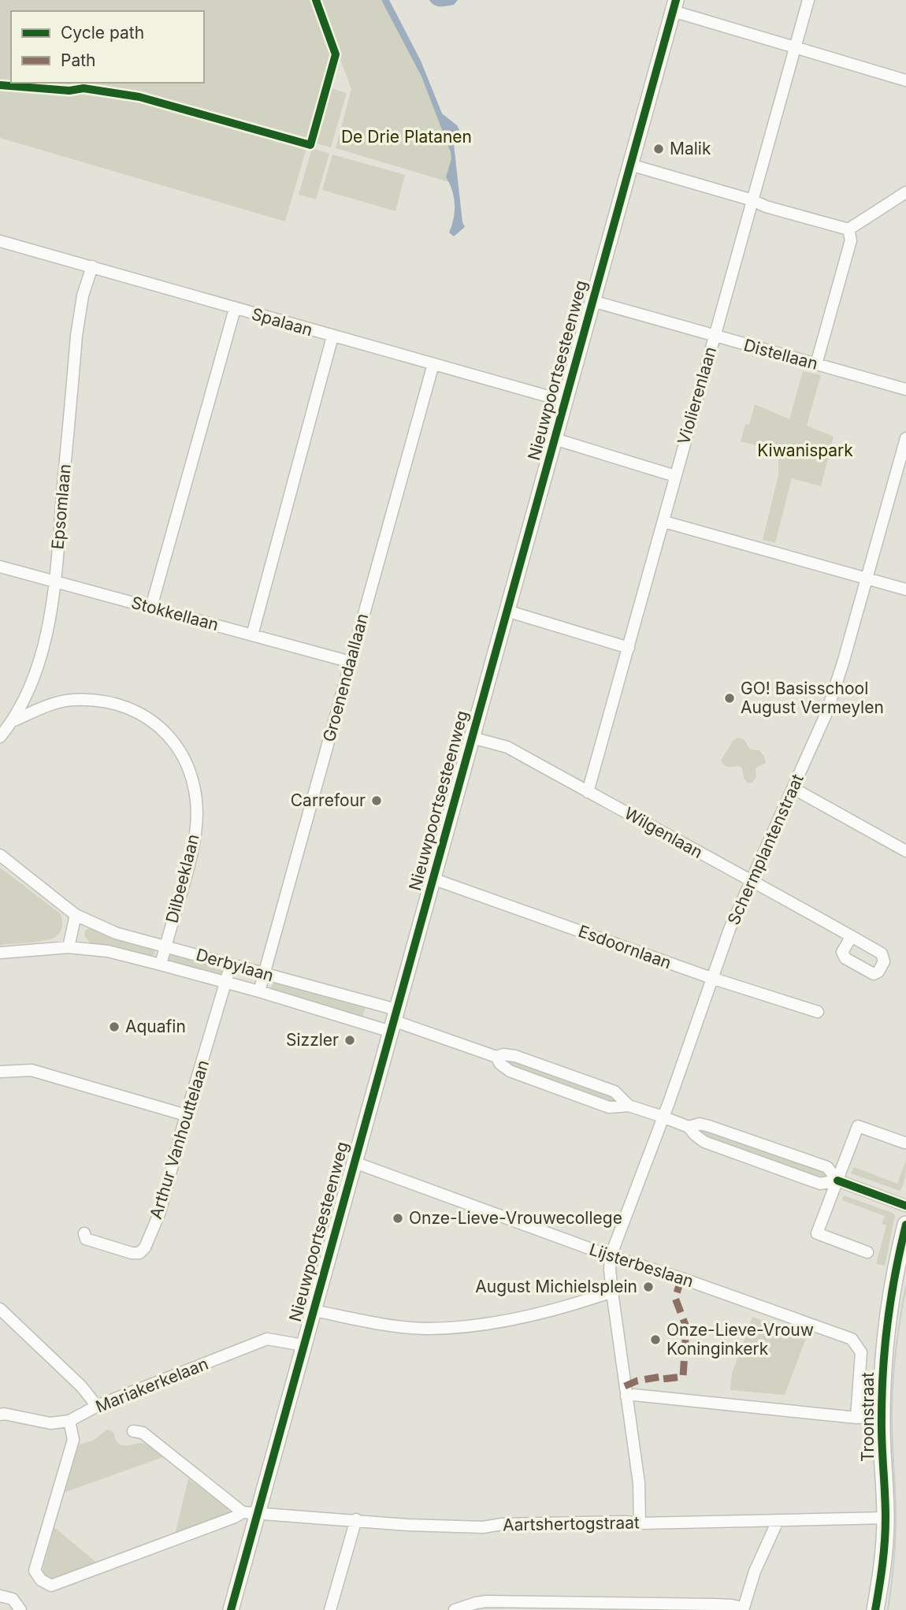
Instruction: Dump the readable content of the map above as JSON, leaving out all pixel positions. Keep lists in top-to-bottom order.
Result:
{
  "streets": {
    "main road": ["Nieuwpoortsesteenweg", "Troonstraat"],
    "street": [
      "Spalaan",
      "Distellaan",
      "Violierenlaan",
      "Epsomlaan",
      "Stokkellaan",
      "Groenendaallaan",
      "Wilgenlaan",
      "Schermplantenstraat",
      "Dilbeeklaan",
      "Esdoornlaan",
      "Derbylaan",
      "Arthur Vanhouttelaan",
      "Lijsterbeslaan",
      "Mariakerkelaan",
      "Aartshertogstraat"
    ]
  },
  "crossings": [
    ["Spalaan", "Nieuwpoortsesteenweg"],
    ["Spalaan", "Epsomlaan"],
    ["Spalaan", "Groenendaallaan"],
    ["Distellaan", "Nieuwpoortsesteenweg"],
    ["Distellaan", "Violierenlaan"],
    ["Nieuwpoortsesteenweg", "Wilgenlaan"],
    ["Nieuwpoortsesteenweg", "Esdoornlaan"],
    ["Nieuwpoortsesteenweg", "Derbylaan"],
    ["Nieuwpoortsesteenweg", "Lijsterbeslaan"],
    ["Nieuwpoortsesteenweg", "Mariakerkelaan"],
    ["Nieuwpoortsesteenweg", "Aartshertogstraat"],
    ["Violierenlaan", "Wilgenlaan"],
    ["Epsomlaan", "Stokkellaan"],
    ["Epsomlaan", "Dilbeeklaan"],
    ["Stokkellaan", "Groenendaallaan"],
    ["Groenendaallaan", "Derbylaan"],
    ["Wilgenlaan", "Schermplantenstraat"],
    ["Schermplantenstraat", "Esdoornlaan"],
    ["Schermplantenstraat", "Lijsterbeslaan"],
    ["Dilbeeklaan", "Derbylaan"],
    ["Derbylaan", "Arthur Vanhouttelaan"],
    ["Troonstraat", "Aartshertogstraat"]
  ],
  "parks": ["De Drie Platanen", "Kiwanispark"],
  "places": [
    "Malik",
    "GO! Basisschool August Vermeylen",
    "Carrefour",
    "Aquafin",
    "Sizzler",
    "Onze-Lieve-Vrouwecollege",
    "August Michielsplein",
    "Onze-Lieve-Vrouw Koninginkerk"
  ],
  "legend": ["Cycle path", "Path"]
}
